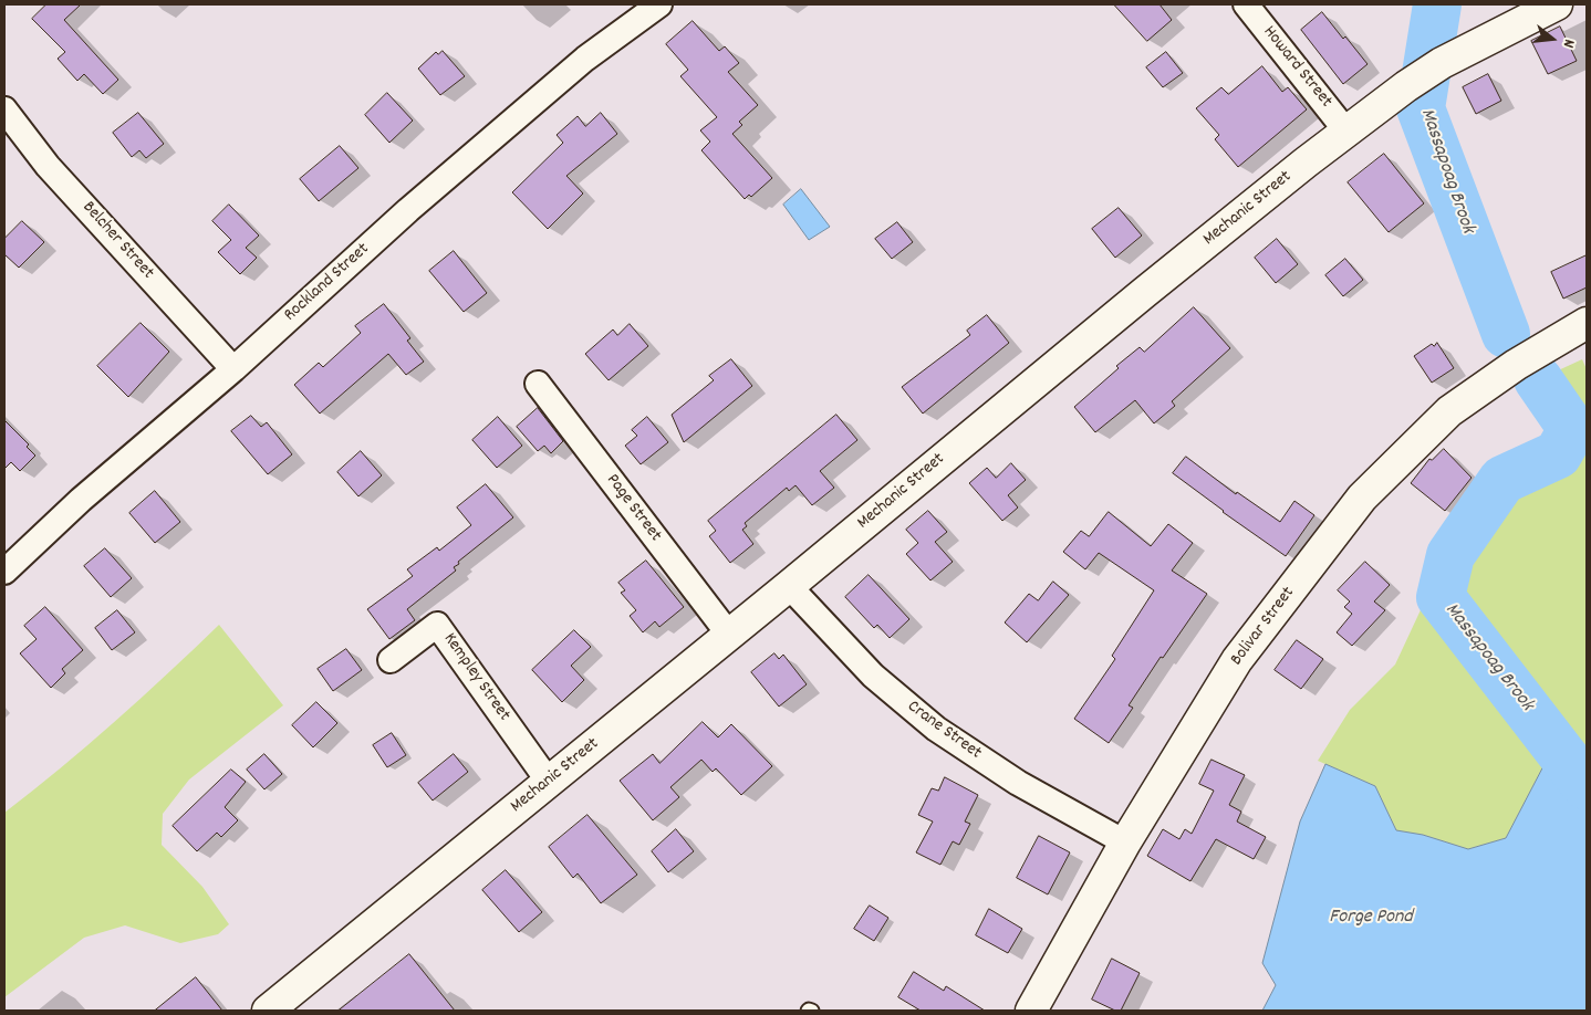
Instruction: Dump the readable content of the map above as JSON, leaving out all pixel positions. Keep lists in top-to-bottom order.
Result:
{
  "streets": {
    "street": [
      "Howard Street",
      "Mechanic Street",
      "Belcher Street",
      "Rockland Street",
      "Page Street",
      "Bolivar Street",
      "Kempley Street",
      "Crane Street"
    ]
  },
  "crossings": [
    ["Howard Street", "Mechanic Street"],
    ["Mechanic Street", "Page Street"],
    ["Mechanic Street", "Kempley Street"],
    ["Mechanic Street", "Crane Street"],
    ["Belcher Street", "Rockland Street"],
    ["Bolivar Street", "Crane Street"]
  ],
  "water": ["Massapoag Brook", "Forge Pond"],
  "north": "right"
}
